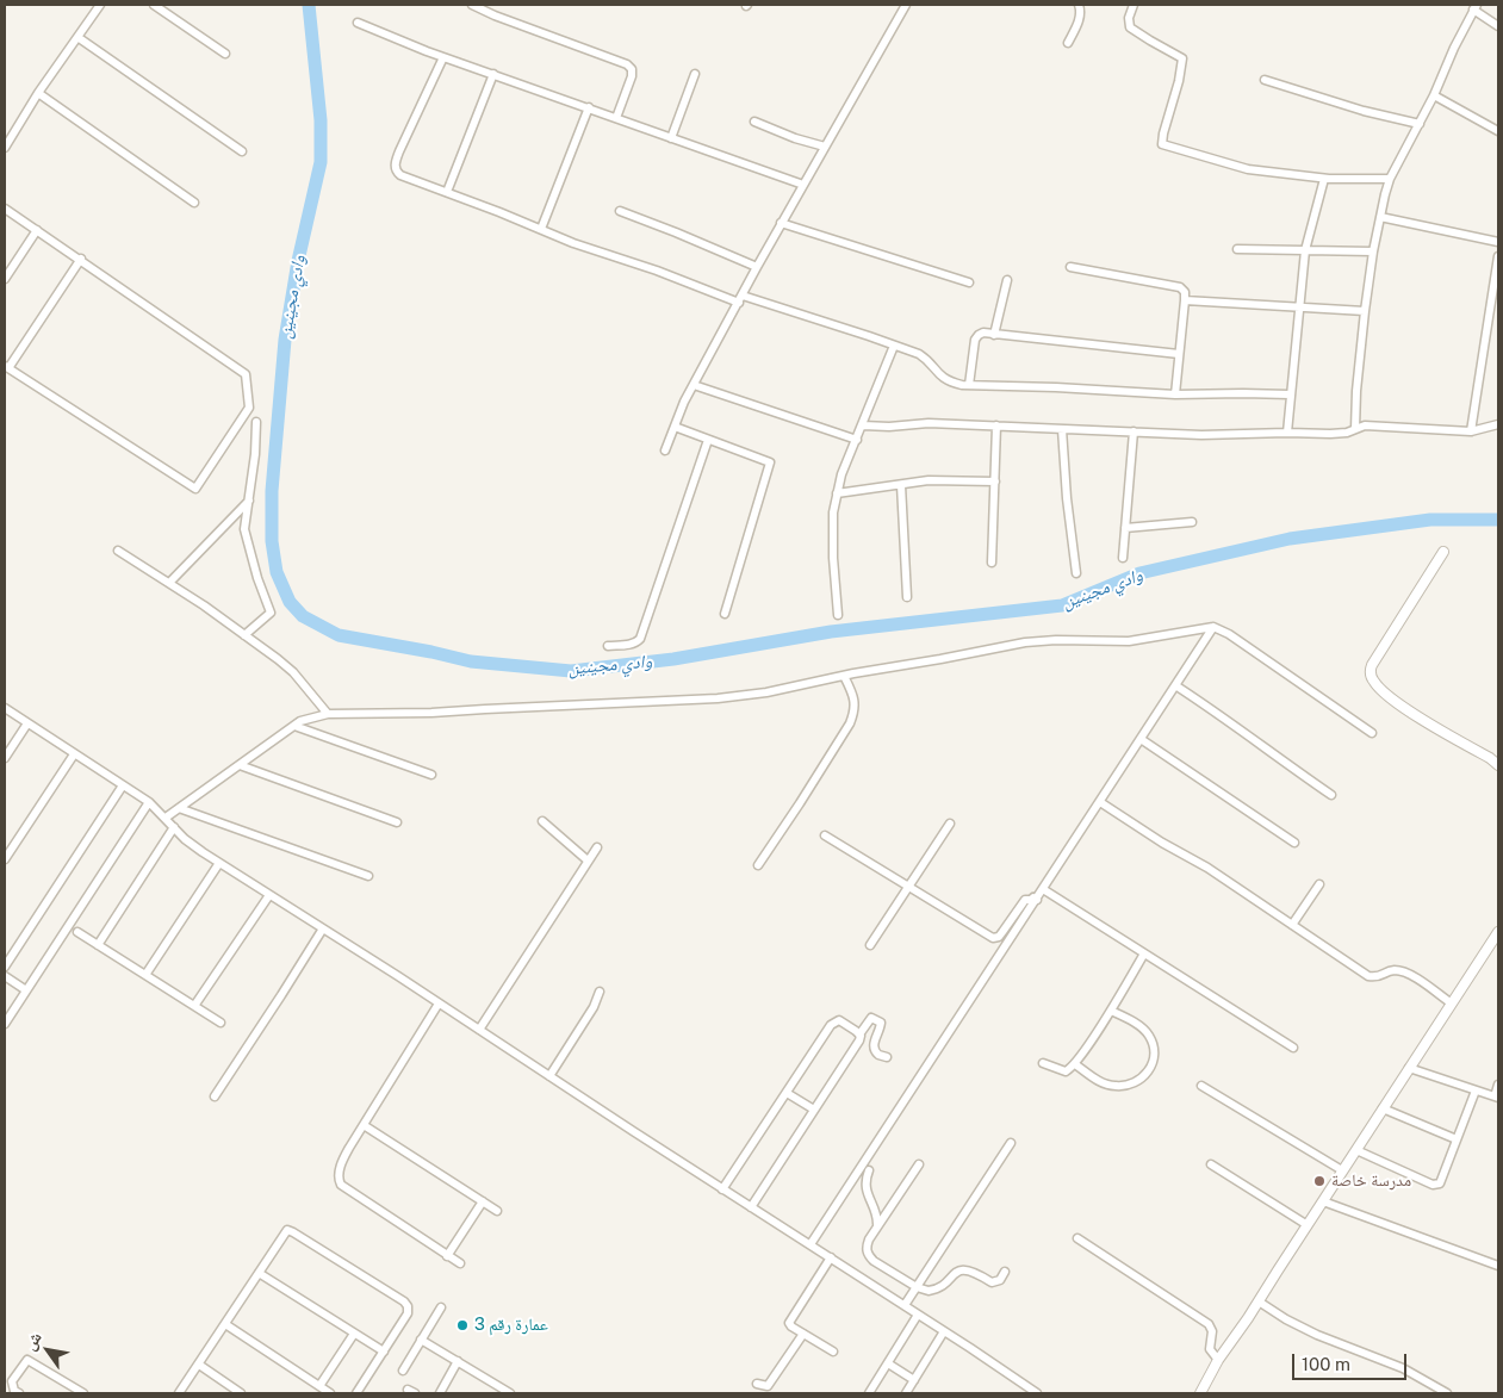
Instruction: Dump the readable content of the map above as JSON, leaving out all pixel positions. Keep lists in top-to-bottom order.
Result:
{
  "water": ["وادي مجينين"],
  "places": ["مدرسة خاصة", "عمارة رقم 3"],
  "scale_bar": "100 m",
  "north": "top left"
}
